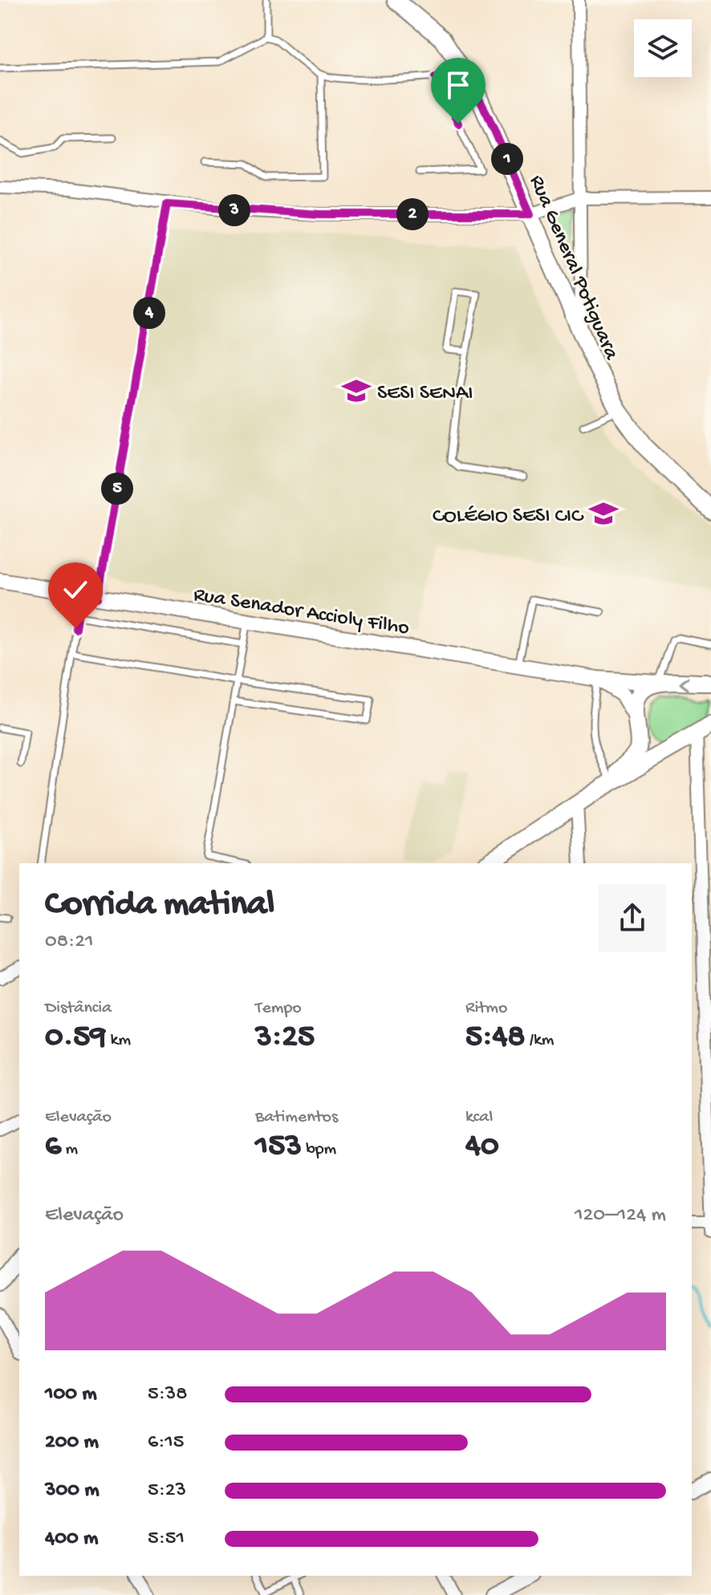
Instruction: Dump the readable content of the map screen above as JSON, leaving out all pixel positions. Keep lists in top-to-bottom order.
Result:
{
  "streets": {
    "main road": ["Rua General Potiguara"],
    "street": ["Rua Senador Accioly Filho"]
  },
  "places": {
    "school or university": ["SESI SENAI", "COLÉGIO SESI CIC"]
  },
  "page": {
    "pins": [
      "1",
      "3",
      "2",
      "4",
      "5"
    ],
    "heading": ["Corrida matinal", "08:21"],
    "stats": [
      ["Distância", "0.59 km"],
      ["Tempo", "3:25"],
      ["Ritmo", "5:48 /km"],
      ["Elevação", "6 m"],
      ["Batimentos", "153 bpm"],
      ["kcal", "40"]
    ],
    "chart": ["Elevação", "120–124 m"],
    "list": [
      {
        "name": "100 m",
        "note": "5:38"
      },
      {
        "name": "200 m",
        "note": "6:15"
      },
      {
        "name": "300 m",
        "note": "5:23"
      },
      {
        "name": "400 m",
        "note": "5:51"
      }
    ]
  }
}
